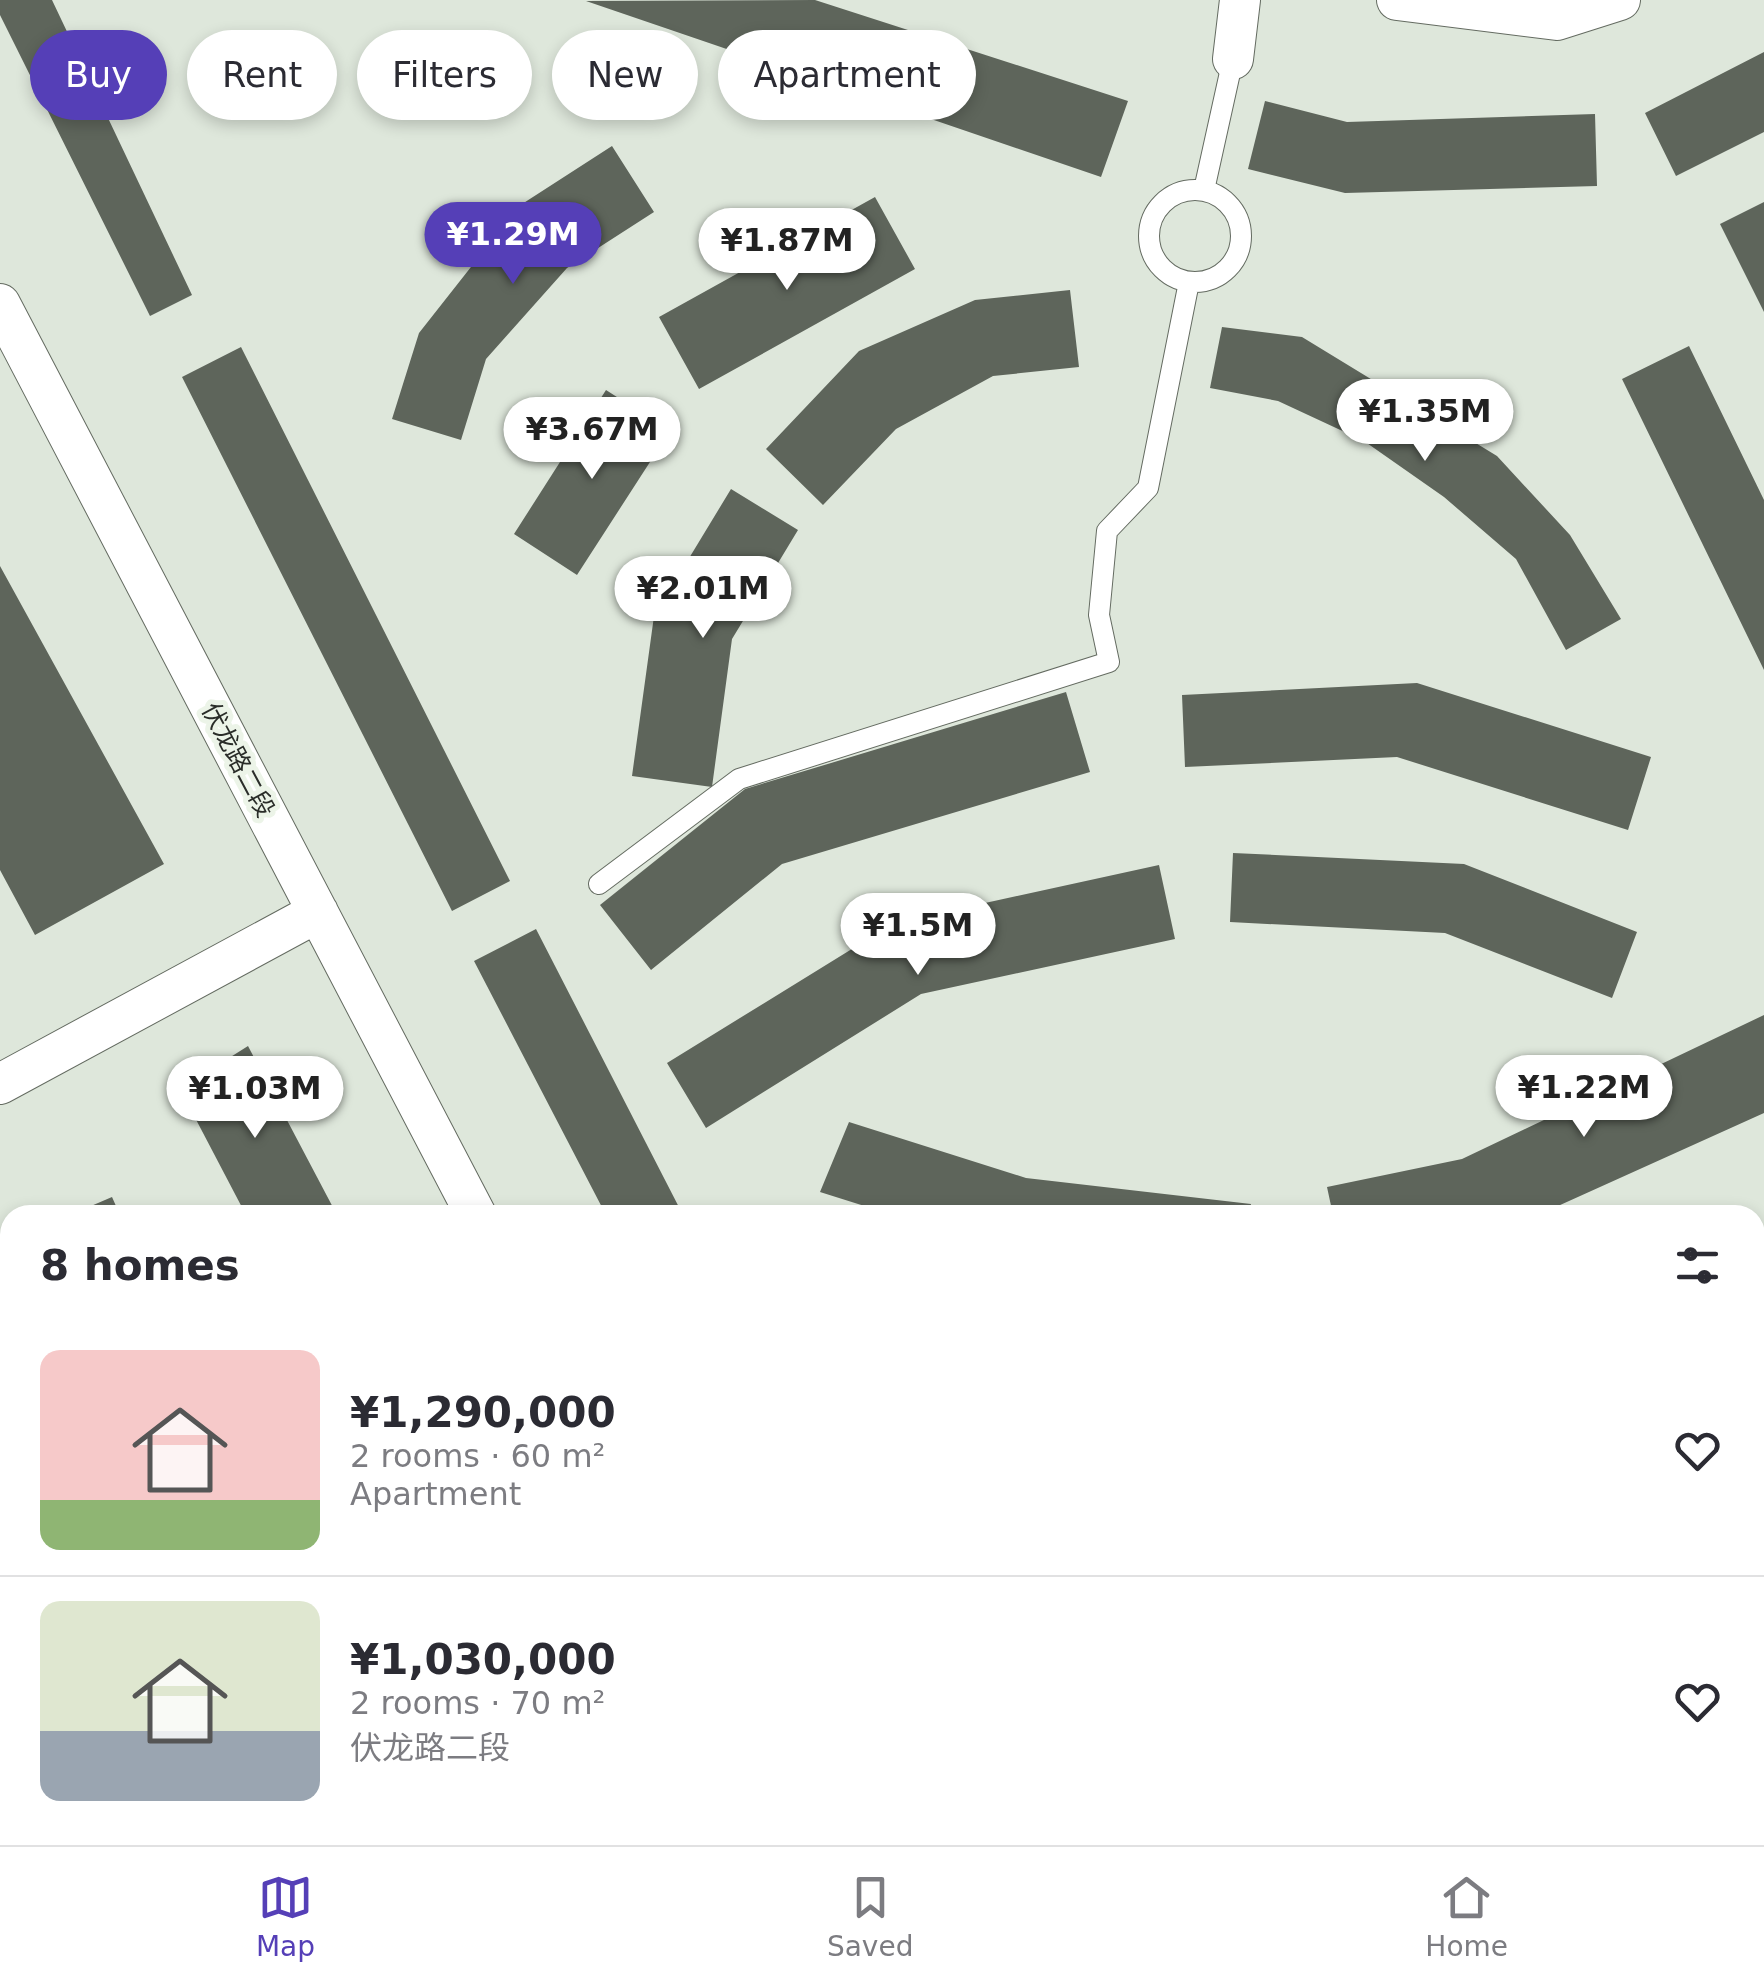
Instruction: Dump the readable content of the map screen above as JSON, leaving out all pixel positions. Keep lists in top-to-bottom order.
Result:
{
  "streets": {
    "street": ["伏龙路二段"]
  },
  "page": {
    "chip": [
      "Buy",
      "Rent",
      "Filters",
      "New",
      "Apartment"
    ],
    "price": [
      "¥1.29M",
      "¥1.87M",
      "¥1.35M",
      "¥3.67M",
      "¥2.01M",
      "¥1.5M",
      "¥1.22M",
      "¥1.03M"
    ],
    "heading": "8 homes",
    "list": [
      {
        "name": "¥1,290,000",
        "note": "2 rooms · 60 m² · Apartment"
      },
      {
        "name": "¥1,030,000",
        "note": "2 rooms · 70 m² · 伏龙路二段"
      }
    ],
    "tabs": ["Map", "Saved", "Home"]
  }
}
